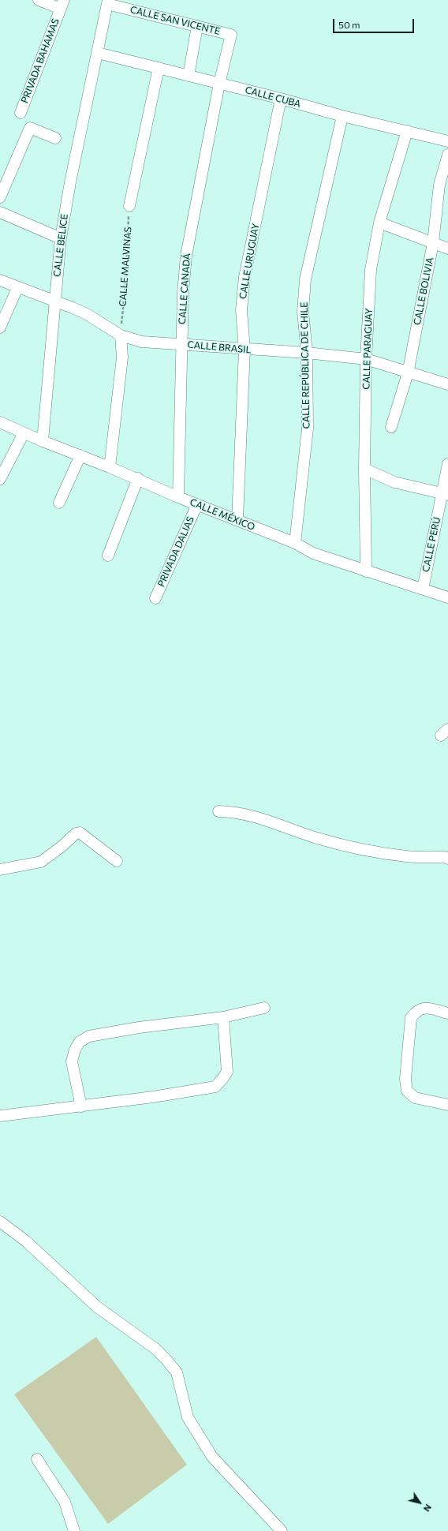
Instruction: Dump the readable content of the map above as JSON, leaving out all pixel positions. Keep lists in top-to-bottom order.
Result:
{
  "streets": {
    "street": [
      "CALLE SAN VICENTE",
      "PRIVADA BAHAMAS",
      "CALLE CUBA",
      "CALLE BELICE",
      "CALLE URUGUAY",
      "CALLE CANADÁ",
      "CALLE BOLIVIA",
      "CALLE BRASIL",
      "CALLE PARAGUAY",
      "CALLE REPÚBLICA DE CHILE",
      "CALLE MÉXICO",
      "CALLE PERÚ",
      "PRIVADA DALIAS"
    ],
    "path": ["CALLE MALVINAS"]
  },
  "crossings": [
    ["CALLE SAN VICENTE", "CALLE CUBA"],
    ["CALLE SAN VICENTE", "CALLE BELICE"],
    ["CALLE SAN VICENTE", "CALLE CANADÁ"],
    ["CALLE CUBA", "CALLE BELICE"],
    ["CALLE CUBA", "CALLE URUGUAY"],
    ["CALLE CUBA", "CALLE CANADÁ"],
    ["CALLE CUBA", "CALLE PARAGUAY"],
    ["CALLE CUBA", "CALLE REPÚBLICA DE CHILE"],
    ["CALLE BELICE", "CALLE BRASIL"],
    ["CALLE BELICE", "CALLE MÉXICO"],
    ["CALLE URUGUAY", "CALLE BRASIL"],
    ["CALLE URUGUAY", "CALLE MÉXICO"],
    ["CALLE MALVINAS", "CALLE BRASIL"],
    ["CALLE CANADÁ", "CALLE BRASIL"],
    ["CALLE CANADÁ", "CALLE MÉXICO"],
    ["CALLE BOLIVIA", "CALLE BRASIL"],
    ["CALLE BRASIL", "CALLE PARAGUAY"],
    ["CALLE BRASIL", "CALLE REPÚBLICA DE CHILE"],
    ["CALLE PARAGUAY", "CALLE MÉXICO"],
    ["CALLE REPÚBLICA DE CHILE", "CALLE MÉXICO"],
    ["CALLE MÉXICO", "CALLE PERÚ"],
    ["CALLE MÉXICO", "PRIVADA DALIAS"]
  ],
  "scale_bar": "50 m",
  "north": "bottom right"
}
